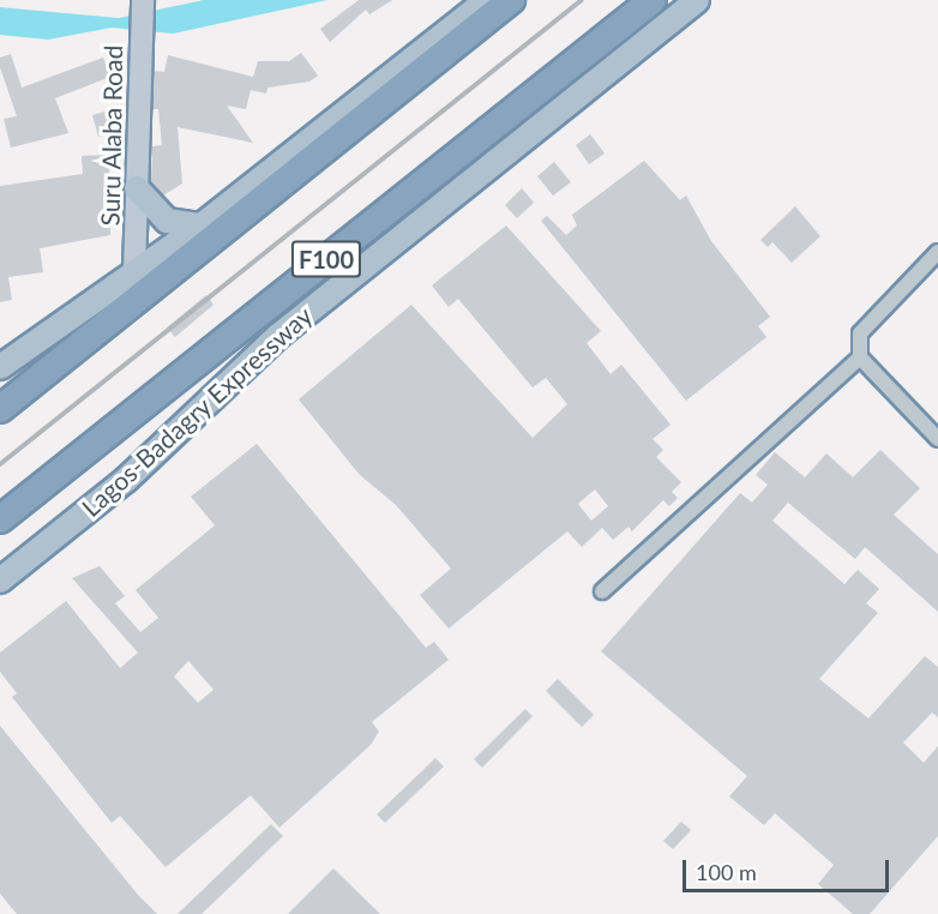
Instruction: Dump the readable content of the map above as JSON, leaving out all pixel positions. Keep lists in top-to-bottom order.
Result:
{
  "streets": {
    "highway": ["F100", "Lagos-Badagry Expressway"],
    "street": ["Suru Alaba Road"]
  },
  "scale_bar": "100 m"
}
